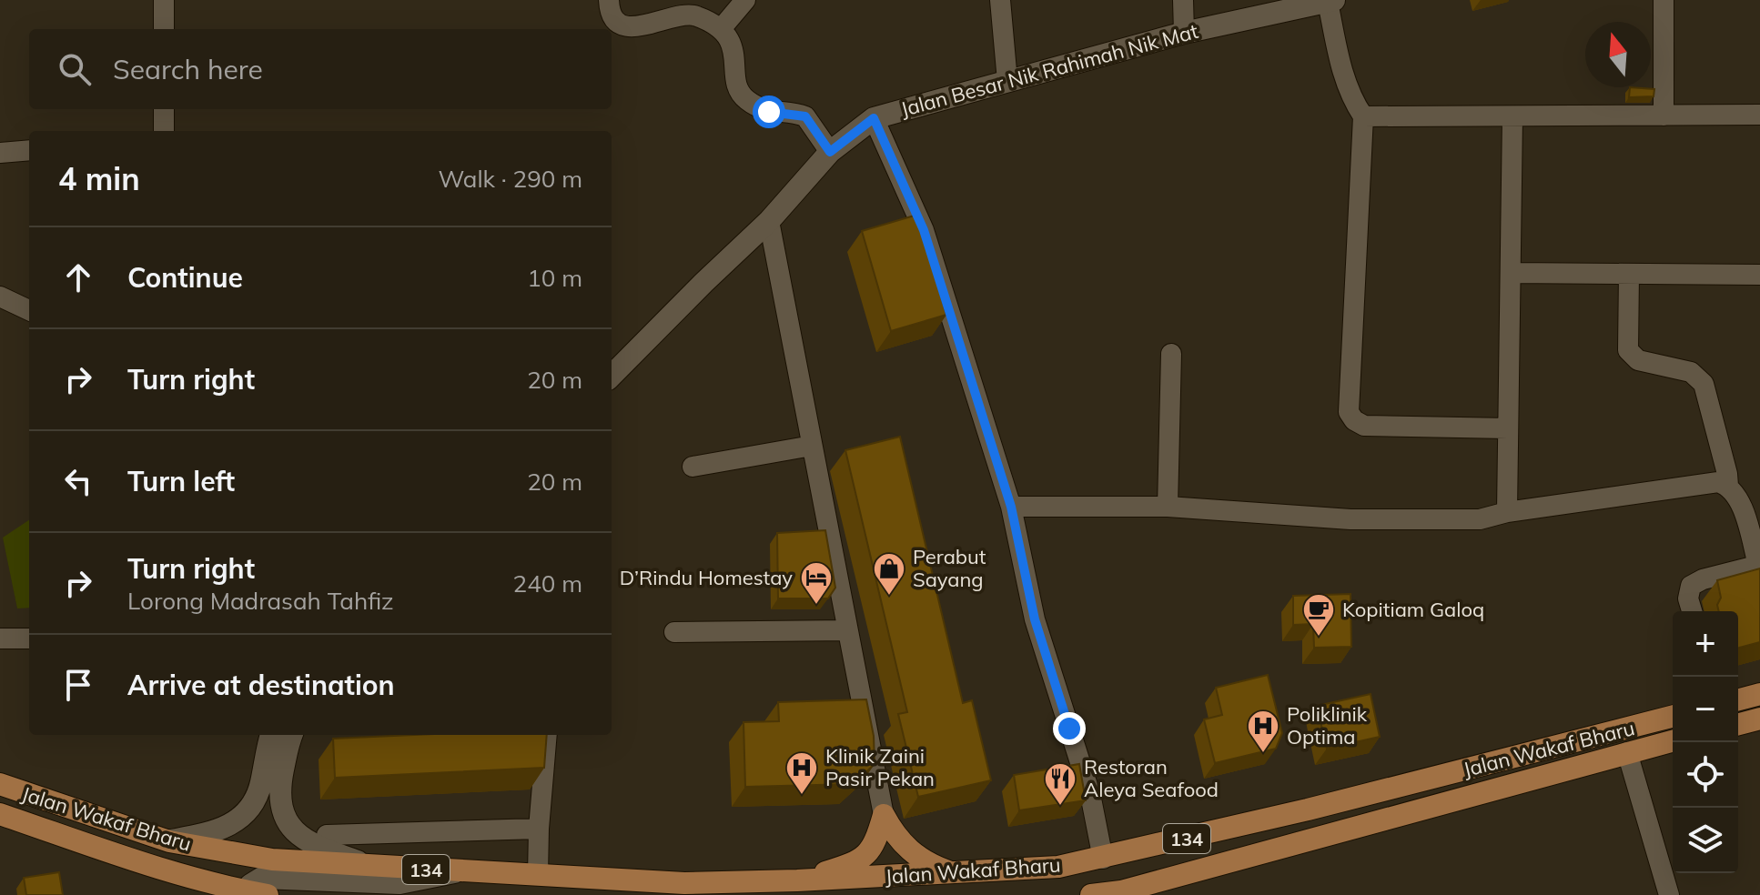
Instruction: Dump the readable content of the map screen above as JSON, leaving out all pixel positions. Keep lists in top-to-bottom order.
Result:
{
  "streets": {
    "main road": ["Jalan Wakaf Bharu", "134"],
    "street": ["Jalan Besar Nik Rahimah Nik Mat"]
  },
  "places": {
    "shop": ["Perabut Sayang"],
    "hotel": ["D’Rindu Homestay"],
    "cafe": ["Kopitiam Galoq"],
    "hospital": ["Poliklinik Optima", "Klinik Zaini Pasir Pekan"],
    "restaurant": ["Restoran Aleya Seafood"]
  },
  "north": "top",
  "page": {
    "search": "Search here",
    "heading": ["4 min", "Walk · 290 m"],
    "list": [
      ["Continue", "10 m"],
      ["Turn right", "20 m"],
      ["Turn left", "20 m"],
      ["Turn right", "Lorong Madrasah Tahfiz", "240 m"],
      "Arrive at destination"
    ],
    "map_buttons": ["+", "−"]
  }
}
